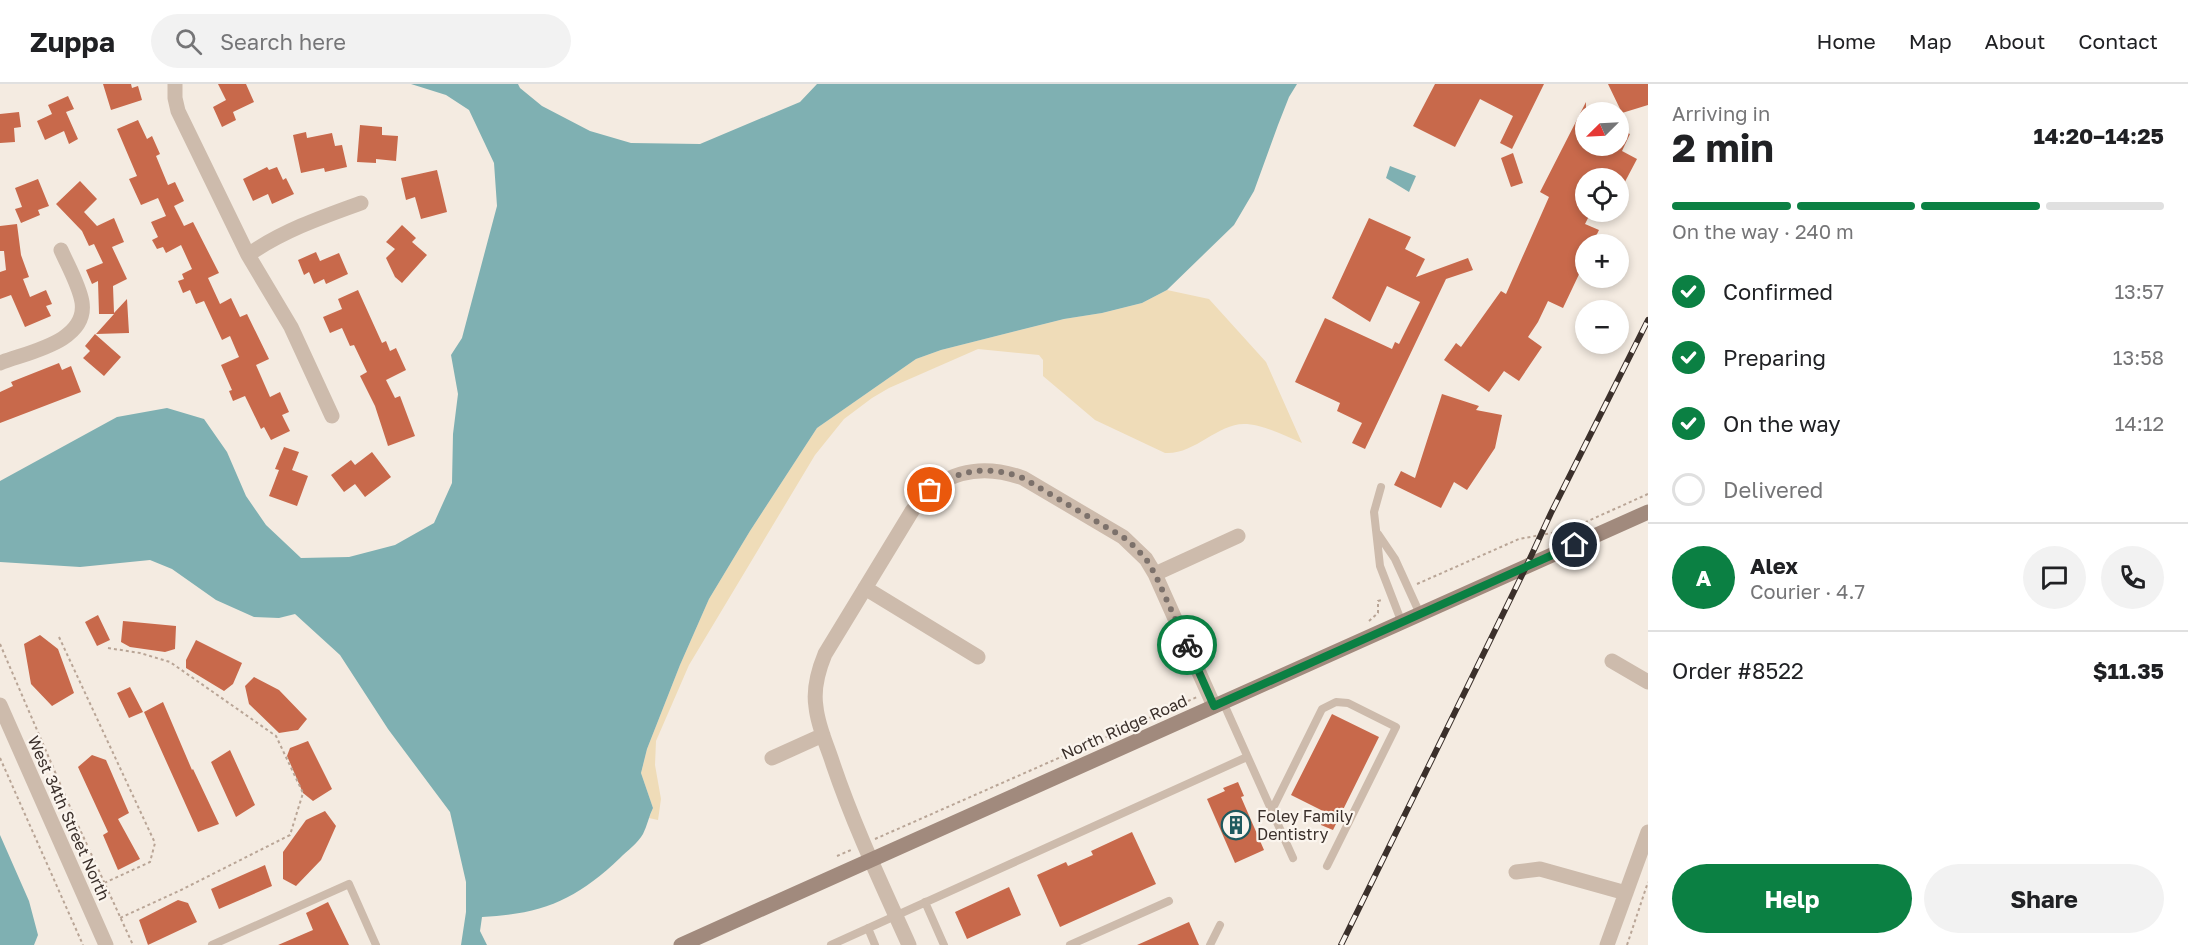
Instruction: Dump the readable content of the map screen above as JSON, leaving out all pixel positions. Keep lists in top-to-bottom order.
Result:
{
  "streets": {
    "main road": ["North Ridge Road"],
    "street": ["West 34th Street North"]
  },
  "places": {
    "building": ["Foley Family Dentistry"]
  },
  "north": "bottom left",
  "page": {
    "header": "Zuppa",
    "search": "Search here",
    "nav": [
      "Home",
      "Map",
      "About",
      "Contact"
    ],
    "heading": ["2 min", "Arriving in", "14:20–14:25"],
    "panel": [
      "Alex",
      "Courier · 4.7",
      "Order #8522",
      "$11.35"
    ],
    "map_buttons": ["+", "−"],
    "bar": "On the way · 240 m",
    "list": [
      ["Confirmed", "13:57"],
      ["Preparing", "13:58"],
      ["On the way", "14:12"],
      "Delivered"
    ],
    "round": "A",
    "buttons": ["Help", "Share"]
  }
}
